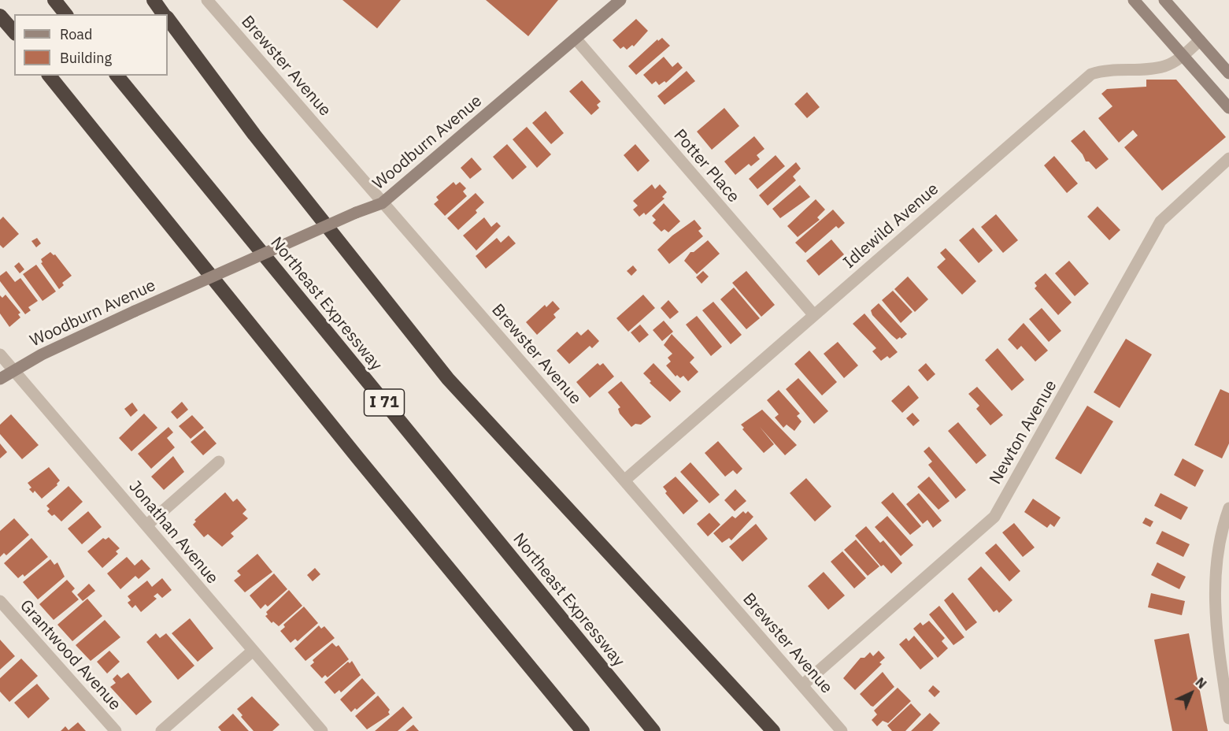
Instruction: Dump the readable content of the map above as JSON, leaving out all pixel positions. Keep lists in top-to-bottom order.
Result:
{
  "streets": {
    "highway": ["Northeast Expressway", "I 71"],
    "street": [
      "Brewster Avenue",
      "Woodburn Avenue",
      "Potter Place",
      "Idlewild Avenue",
      "Newton Avenue",
      "Jonathan Avenue",
      "Grantwood Avenue"
    ]
  },
  "crossings": [
    ["Brewster Avenue", "Woodburn Avenue"],
    ["Brewster Avenue", "Idlewild Avenue"],
    ["Brewster Avenue", "Newton Avenue"],
    ["Woodburn Avenue", "Potter Place"],
    ["Woodburn Avenue", "Jonathan Avenue"],
    ["Potter Place", "Idlewild Avenue"]
  ],
  "legend": ["Road", "Building"],
  "north": "top right"
}
